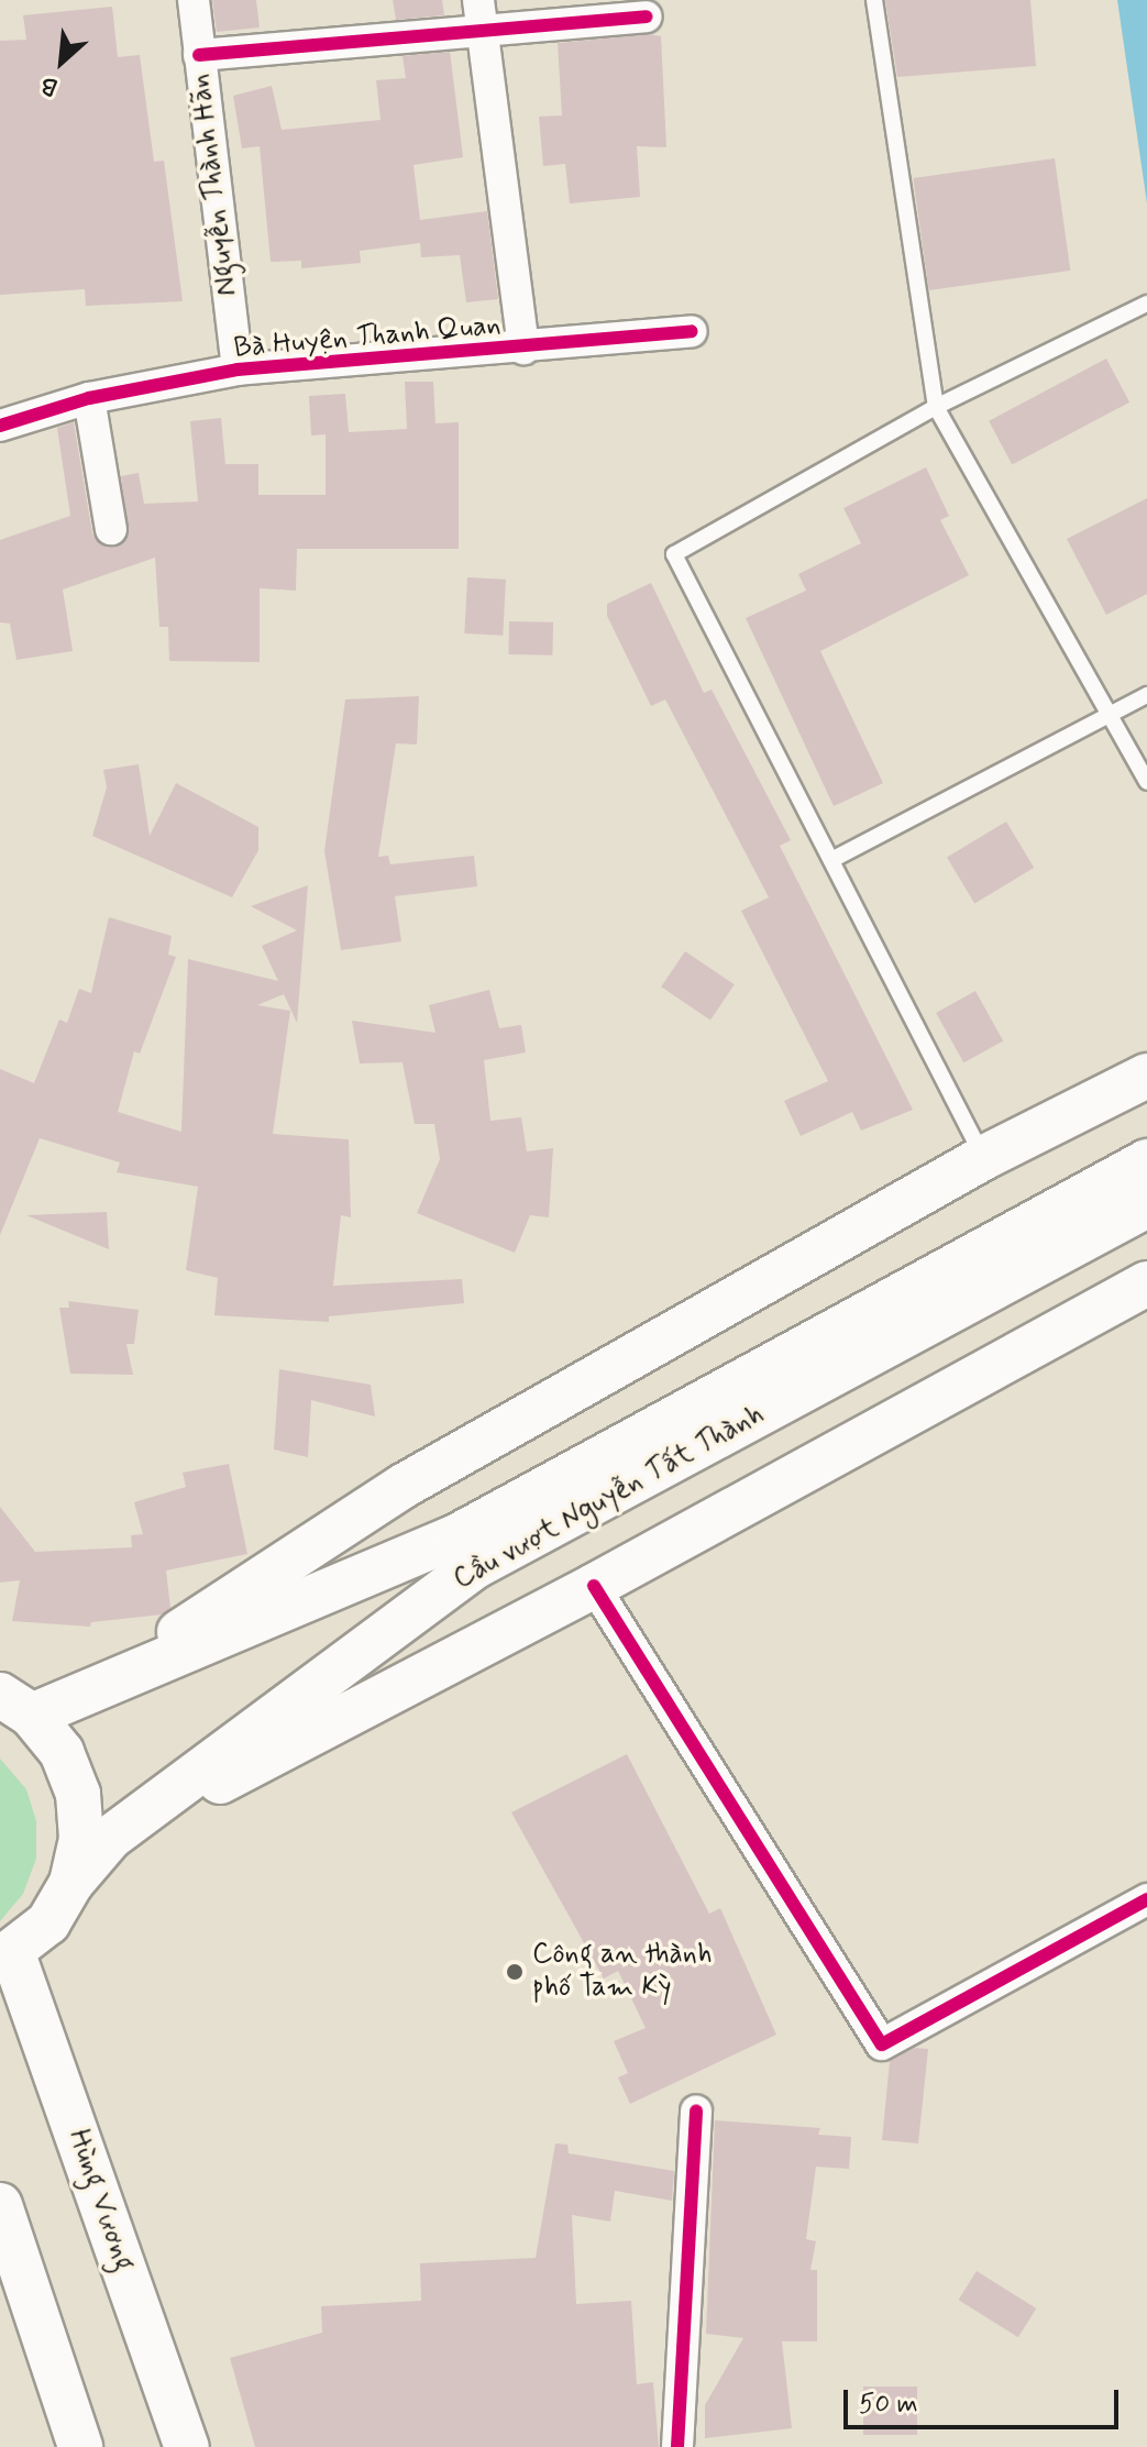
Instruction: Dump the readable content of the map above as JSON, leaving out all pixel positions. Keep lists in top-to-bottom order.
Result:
{
  "streets": {
    "main road": ["Cầu vượt Nguyễn Tất Thành", "Hùng Vương"],
    "street": ["Nguyễn Thành Hãn", "Bà Huyện Thanh Quan"]
  },
  "crossings": [
    ["Nguyễn Thành Hãn", "Bà Huyện Thanh Quan"]
  ],
  "places": ["Công an thành phố Tam Kỳ"],
  "scale_bar": "50 m",
  "north": "bottom left"
}
